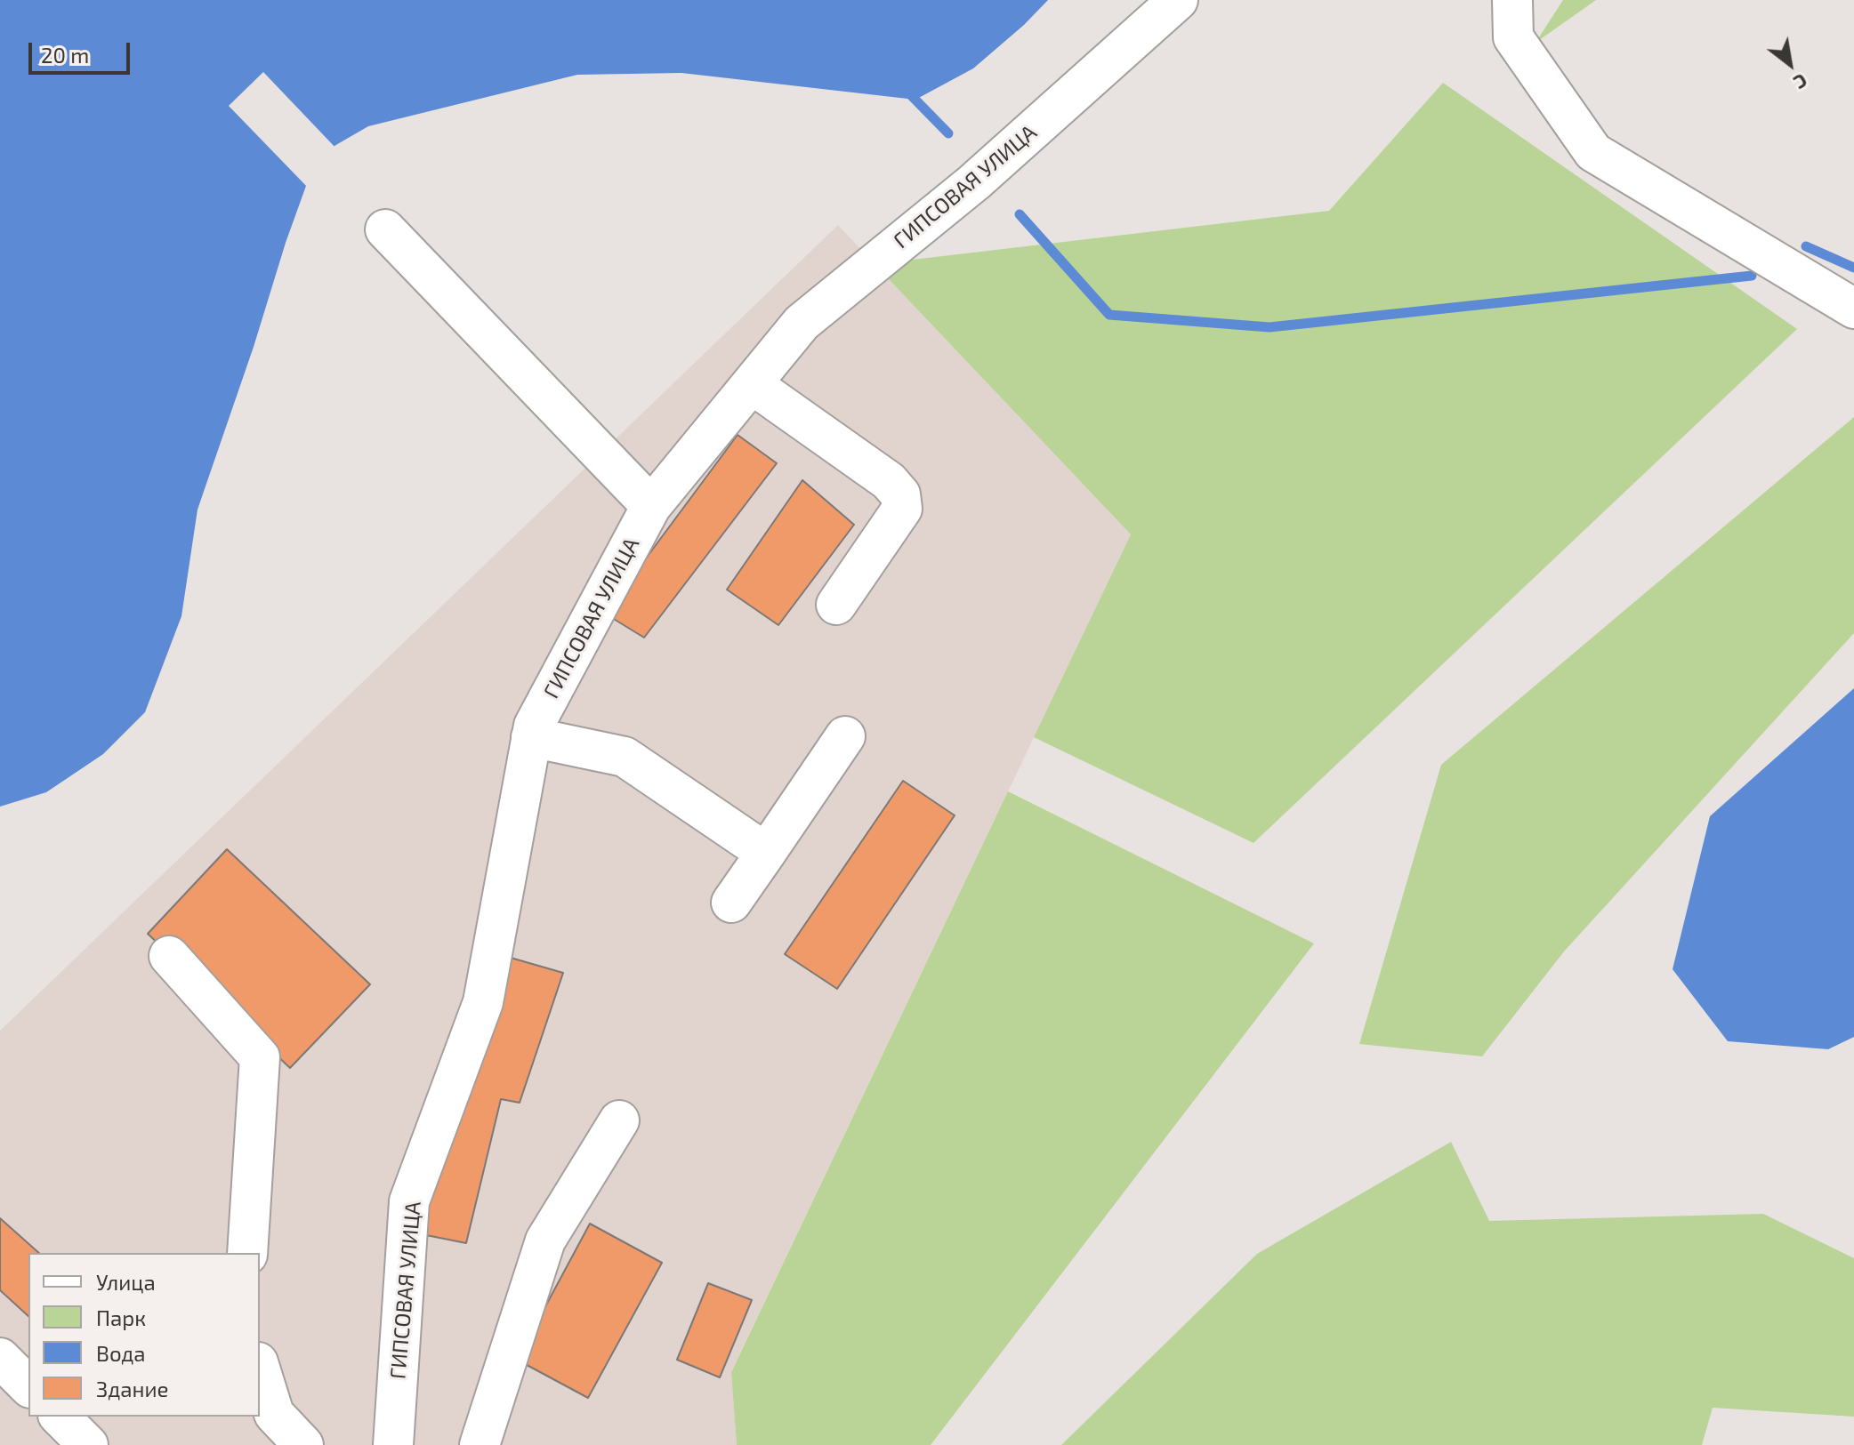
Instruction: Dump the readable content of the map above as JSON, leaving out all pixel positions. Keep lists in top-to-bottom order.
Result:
{
  "streets": {
    "street": ["ГИПСОВАЯ УЛИЦА"]
  },
  "legend": [
    "Улица",
    "Парк",
    "Вода",
    "Здание"
  ],
  "scale_bar": "20 m",
  "north": "bottom right"
}
